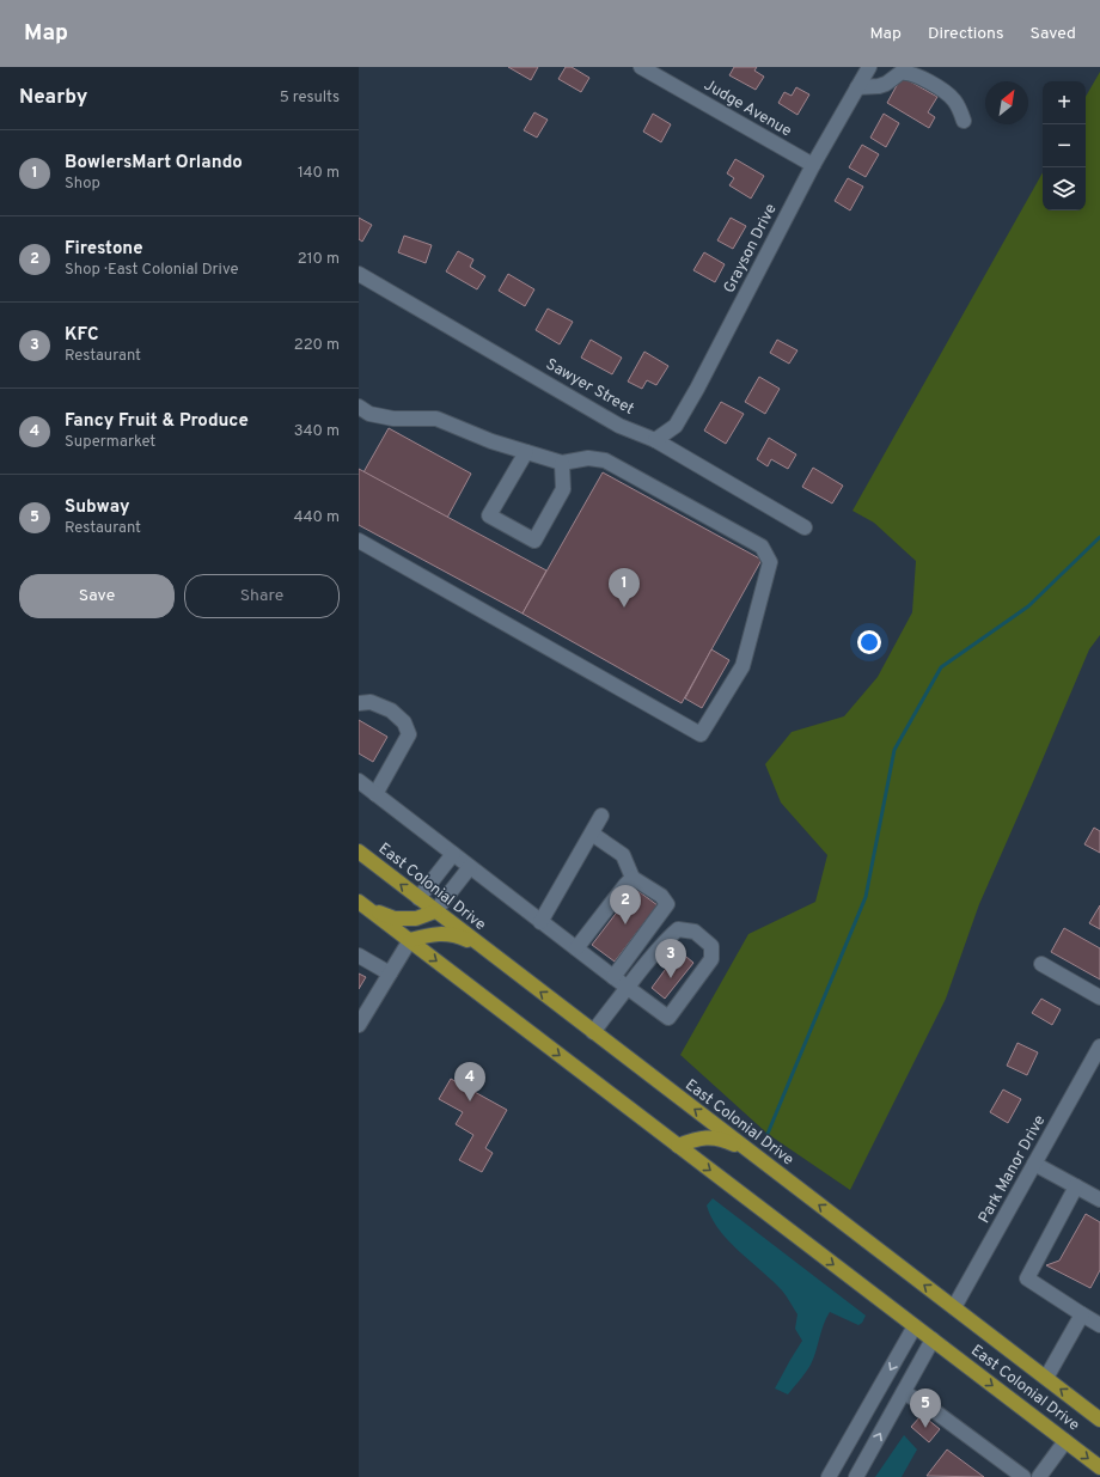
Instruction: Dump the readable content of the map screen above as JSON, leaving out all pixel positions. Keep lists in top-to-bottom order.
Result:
{
  "streets": {
    "highway": ["East Colonial Drive"],
    "street": [
      "Judge Avenue",
      "Grayson Drive",
      "Sawyer Street",
      "Park Manor Drive"
    ]
  },
  "crossings": [
    ["Judge Avenue", "Grayson Drive"],
    ["Grayson Drive", "Sawyer Street"],
    ["East Colonial Drive", "Park Manor Drive"]
  ],
  "north": "top right",
  "page": {
    "header": "Map",
    "nav": ["Map", "Directions", "Saved"],
    "heading": ["Nearby", "5 results"],
    "map_buttons": ["+", "−"],
    "list": [
      {
        "mark": "1",
        "name": "BowlersMart Orlando",
        "note": "Shop",
        "value": "140 m"
      },
      {
        "mark": "2",
        "name": "Firestone",
        "note": "Shop · East Colonial Drive",
        "value": "210 m"
      },
      {
        "mark": "3",
        "name": "KFC",
        "note": "Restaurant",
        "value": "220 m"
      },
      {
        "mark": "4",
        "name": "Fancy Fruit & Produce",
        "note": "Supermarket",
        "value": "340 m"
      },
      {
        "mark": "5",
        "name": "Subway",
        "note": "Restaurant",
        "value": "440 m"
      }
    ],
    "buttons": ["Save", "Share"],
    "pins": [
      "1",
      "2",
      "3",
      "4",
      "5"
    ]
  }
}
